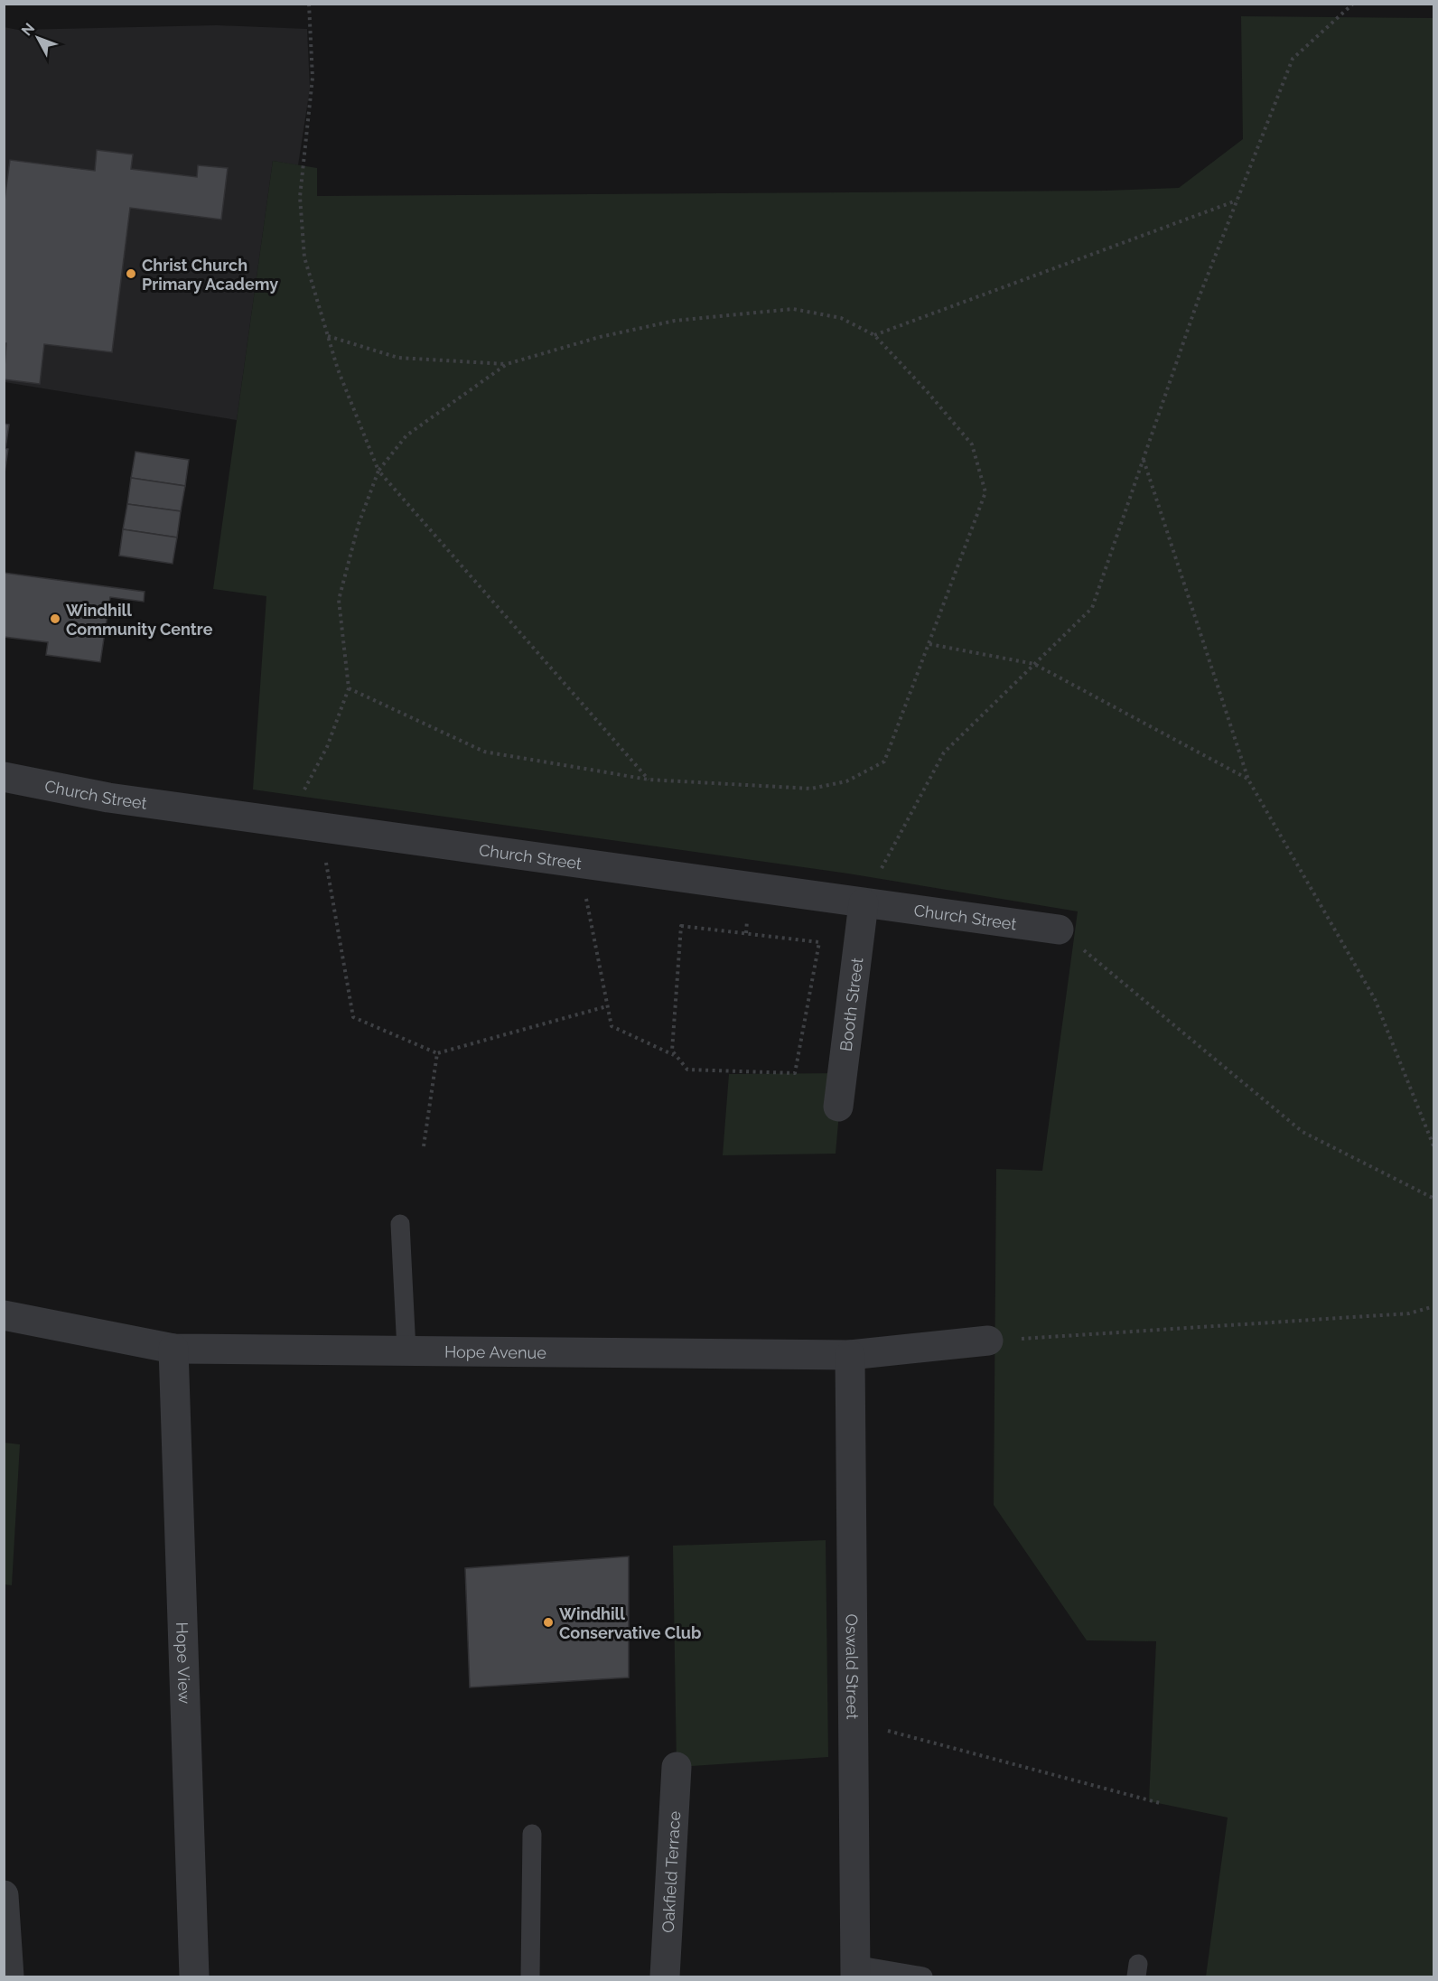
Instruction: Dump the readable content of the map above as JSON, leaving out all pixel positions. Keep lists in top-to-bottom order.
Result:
{
  "streets": {
    "street": [
      "Church Street",
      "Booth Street",
      "Hope Avenue",
      "Hope View",
      "Oswald Street",
      "Oakfield Terrace"
    ]
  },
  "crossings": [
    ["Church Street", "Booth Street"],
    ["Hope Avenue", "Hope View"],
    ["Hope Avenue", "Oswald Street"]
  ],
  "places": ["Christ Church Primary Academy", "Windhill Community Centre", "Windhill Conservative Club"],
  "north": "top left"
}
